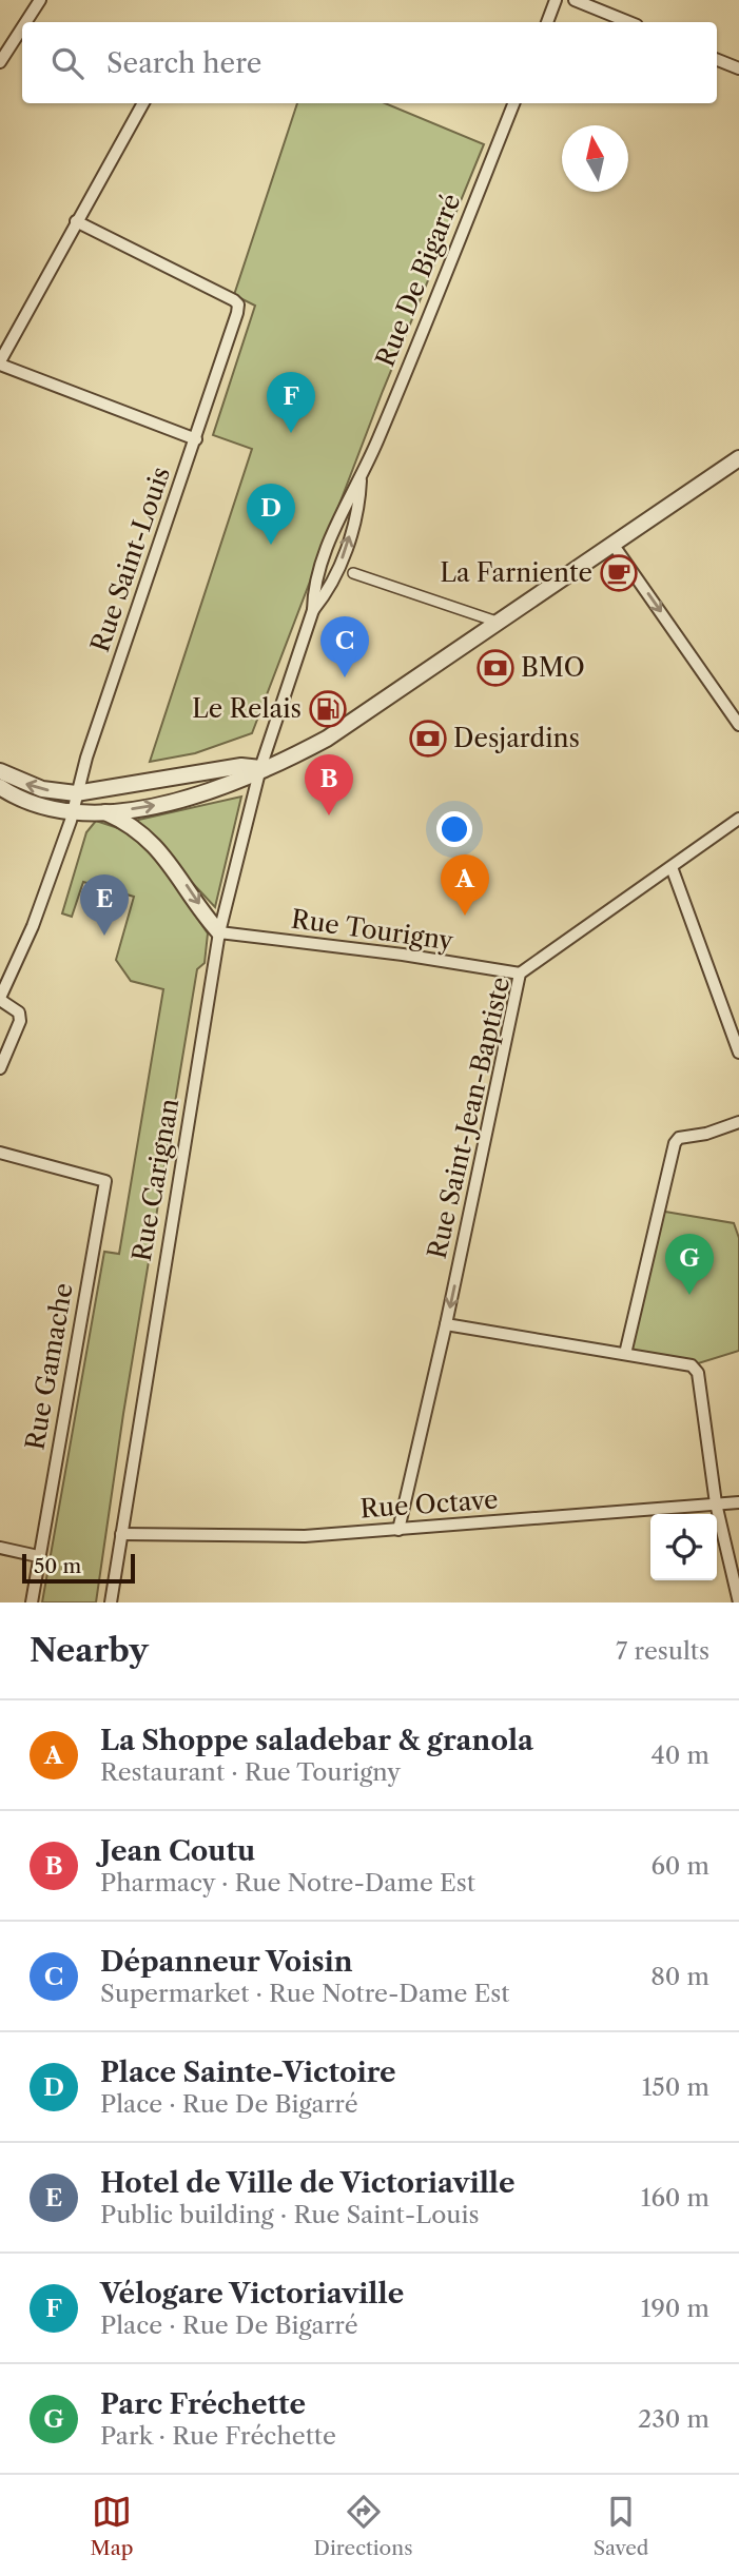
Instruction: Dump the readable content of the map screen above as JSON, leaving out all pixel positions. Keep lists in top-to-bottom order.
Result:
{
  "streets": {
    "street": [
      "Rue De Bigarré",
      "Rue Saint-Louis",
      "Rue Tourigny",
      "Rue Saint-Jean-Baptiste",
      "Rue Carignan",
      "Rue Gamache",
      "Rue Octave"
    ]
  },
  "crossings": [
    ["Rue De Bigarré", "Rue Carignan"],
    ["Rue Tourigny", "Rue Saint-Jean-Baptiste"],
    ["Rue Tourigny", "Rue Carignan"],
    ["Rue Saint-Jean-Baptiste", "Rue Octave"],
    ["Rue Carignan", "Rue Octave"]
  ],
  "one_way": ["Rue Saint-Jean-Baptiste"],
  "places": {
    "cafe": ["La Farniente"],
    "bank": ["BMO", "Desjardins"],
    "fuel station": ["Le Relais"]
  },
  "scale_bar": "50 m",
  "north": "top",
  "page": {
    "search": "Search here",
    "pins": [
      "F",
      "D",
      "C",
      "B",
      "A",
      "E",
      "G"
    ],
    "scale": "50 m",
    "heading": ["Nearby", "7 results"],
    "list": [
      {
        "mark": "A",
        "name": "La Shoppe saladebar & granola",
        "note": "Restaurant · Rue Tourigny",
        "value": "40 m"
      },
      {
        "mark": "B",
        "name": "Jean Coutu",
        "note": "Pharmacy · Rue Notre-Dame Est",
        "value": "60 m"
      },
      {
        "mark": "C",
        "name": "Dépanneur Voisin",
        "note": "Supermarket · Rue Notre-Dame Est",
        "value": "80 m"
      },
      {
        "mark": "D",
        "name": "Place Sainte-Victoire",
        "note": "Place · Rue De Bigarré",
        "value": "150 m"
      },
      {
        "mark": "E",
        "name": "Hotel de Ville de Victoriaville",
        "note": "Public building · Rue Saint-Louis",
        "value": "160 m"
      },
      {
        "mark": "F",
        "name": "Vélogare Victoriaville",
        "note": "Place · Rue De Bigarré",
        "value": "190 m"
      },
      {
        "mark": "G",
        "name": "Parc Fréchette",
        "note": "Park · Rue Fréchette",
        "value": "230 m"
      }
    ],
    "nav": ["Map", "Directions", "Saved"]
  }
}
